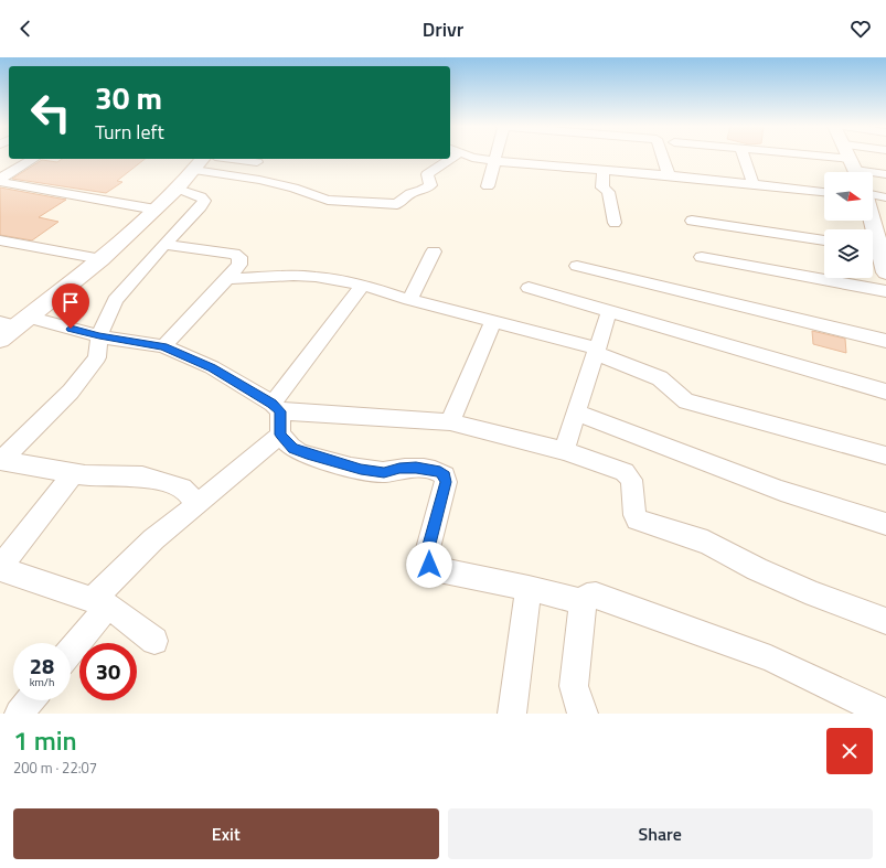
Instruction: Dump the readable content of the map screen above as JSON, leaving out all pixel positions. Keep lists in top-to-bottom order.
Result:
{
  "north": "right",
  "page": {
    "header": "Drivr",
    "turn": ["30 m", "Turn left"],
    "speed": "28 km/h",
    "limit": "30",
    "heading": ["1 min", "200 m · 22:07"],
    "buttons": ["Exit", "Share"]
  }
}
